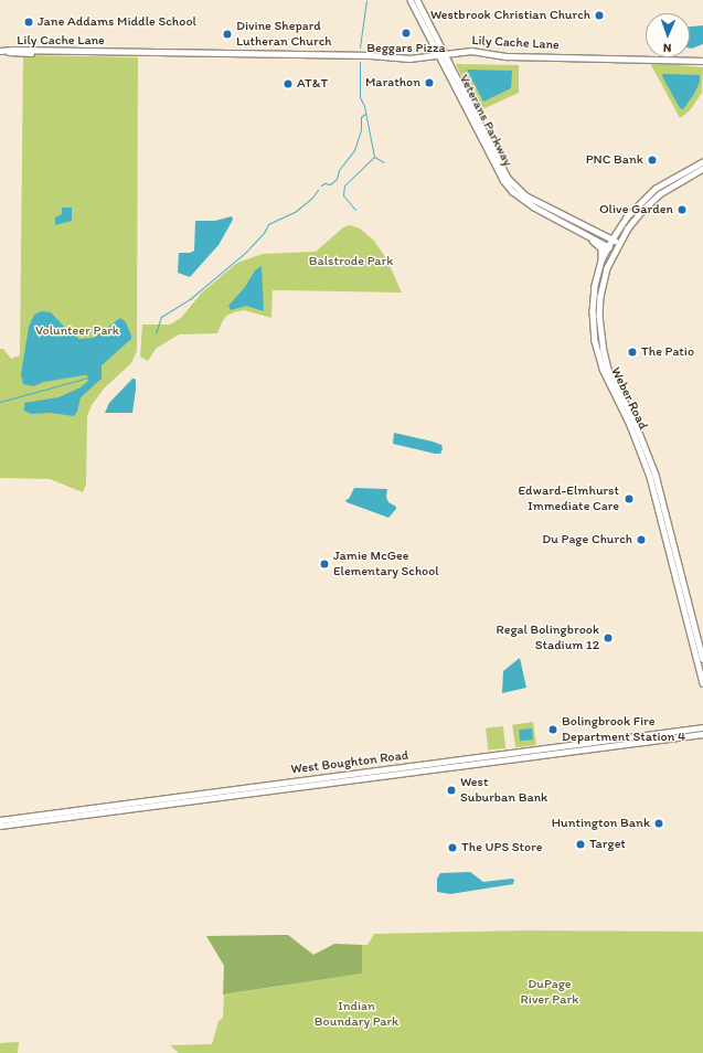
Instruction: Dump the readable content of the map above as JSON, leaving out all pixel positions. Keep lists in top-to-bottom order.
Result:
{
  "streets": {
    "main road": [
      "Lily Cache Lane",
      "Veterans Parkway",
      "Weber Road",
      "West Boughton Road"
    ]
  },
  "crossings": [
    ["Lily Cache Lane", "Veterans Parkway"],
    ["Veterans Parkway", "Weber Road"]
  ],
  "parks": [
    "Balstrode Park",
    "Volunteer Park",
    "DuPage River Park",
    "Indian Boundary Park"
  ],
  "places": [
    "Westbrook Christian Church",
    "Jane Addams Middle School",
    "Beggars Pizza",
    "Divine Shepard Lutheran Church",
    "Marathon",
    "AT&T",
    "PNC Bank",
    "Olive Garden",
    "The Patio",
    "Edward-Elmhurst Immediate Care",
    "Du Page Church",
    "Jamie McGee Elementary School",
    "Regal Bolingbrook Stadium 12",
    "Bolingbrook Fire Department Station 4",
    "West Suburban Bank",
    "Huntington Bank",
    "Target",
    "The UPS Store"
  ],
  "north": "bottom"
}
